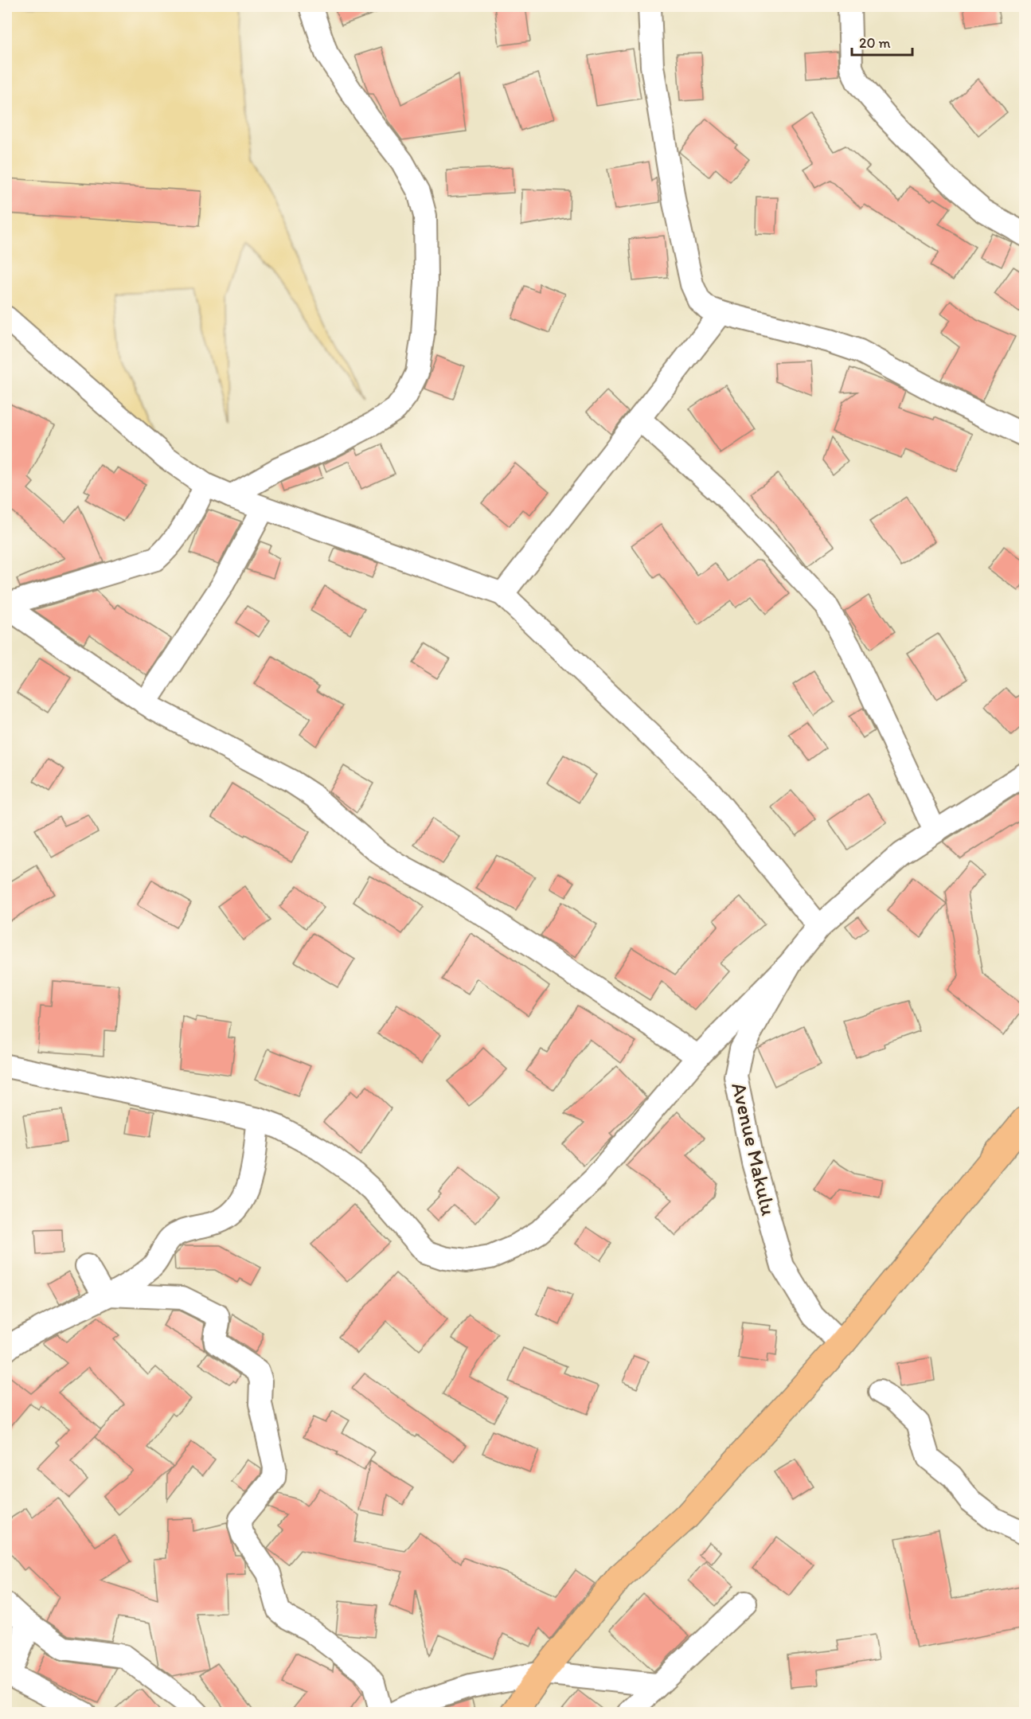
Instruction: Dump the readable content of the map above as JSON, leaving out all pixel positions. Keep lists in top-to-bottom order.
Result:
{
  "streets": {
    "street": ["Avenue Makulu"]
  },
  "scale_bar": "20 m"
}
